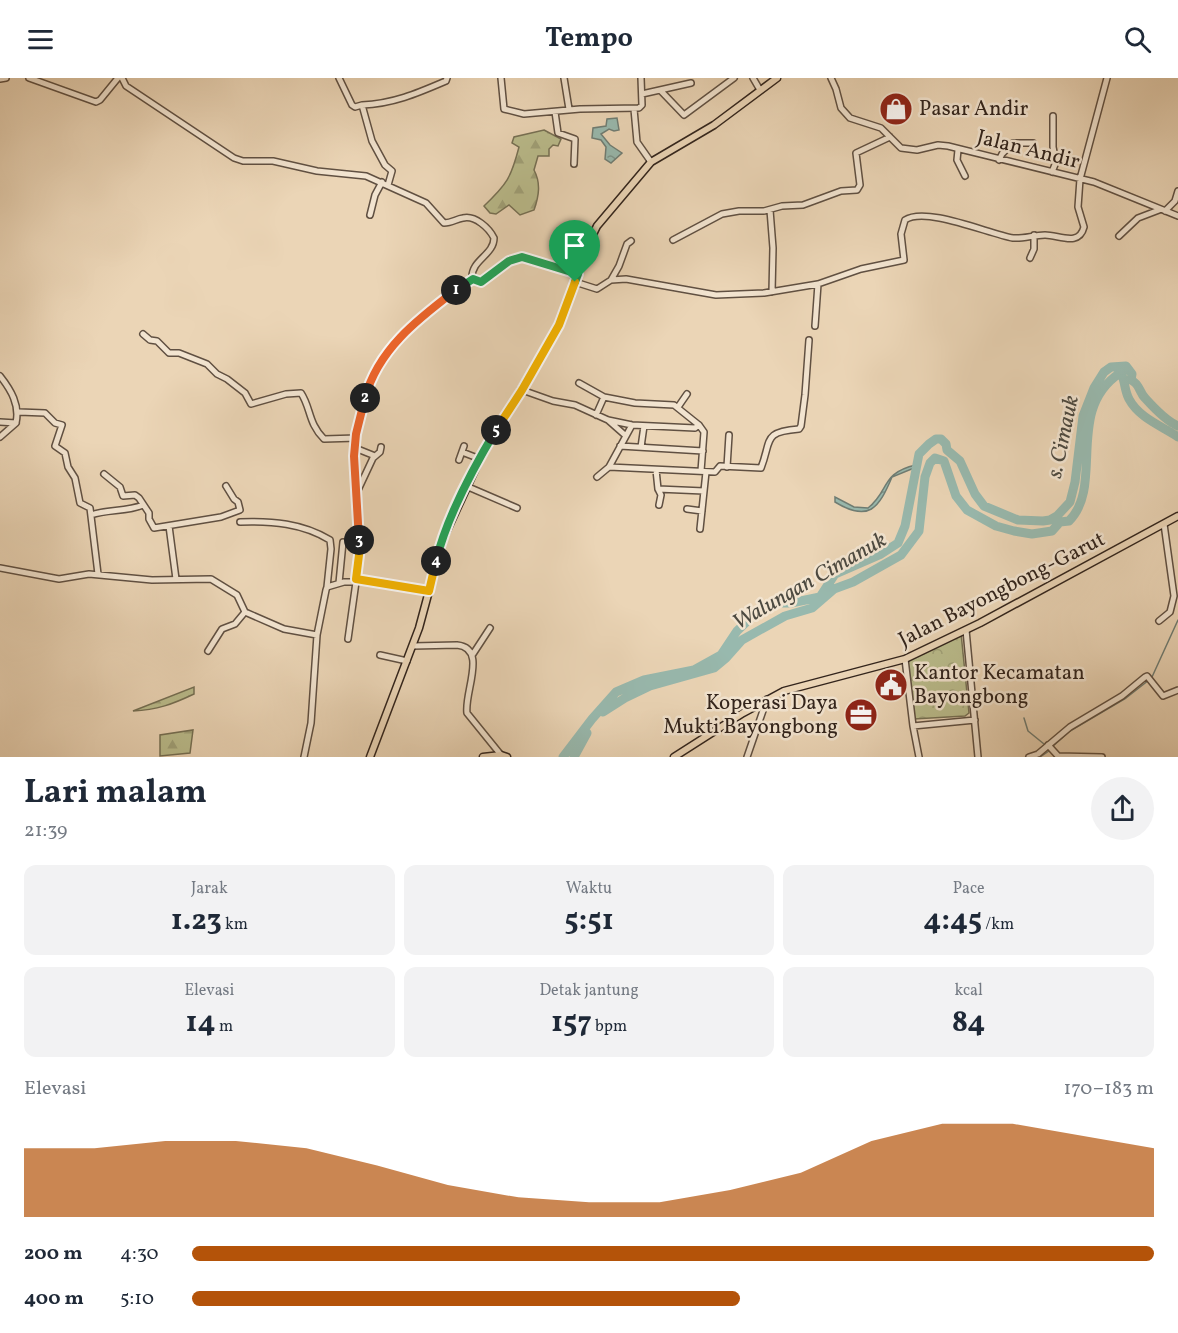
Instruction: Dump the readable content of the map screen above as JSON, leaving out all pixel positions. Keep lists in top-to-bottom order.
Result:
{
  "streets": {
    "main road": ["Jalan Bayongbong-Garut"],
    "street": ["Jalan Andir"]
  },
  "water": ["s. Cimauk", "Walungan Cimanuk"],
  "places": {
    "shop": ["Pasar Andir"],
    "public building": ["Kantor Kecamatan Bayongbong"],
    "office": ["Koperasi Daya Mukti Bayongbong"]
  },
  "page": {
    "header": "Tempo",
    "pins": [
      "1",
      "2",
      "5",
      "3",
      "4"
    ],
    "heading": ["Lari malam", "21:39"],
    "stats": [
      ["Jarak", "1.23 km"],
      ["Waktu", "5:51"],
      ["Pace", "4:45 /km"],
      ["Elevasi", "14 m"],
      ["Detak jantung", "157 bpm"],
      ["kcal", "84"]
    ],
    "chart": ["Elevasi", "170–183 m"],
    "list": [
      {
        "name": "200 m",
        "note": "4:30"
      },
      {
        "name": "400 m",
        "note": "5:10"
      }
    ]
  }
}
